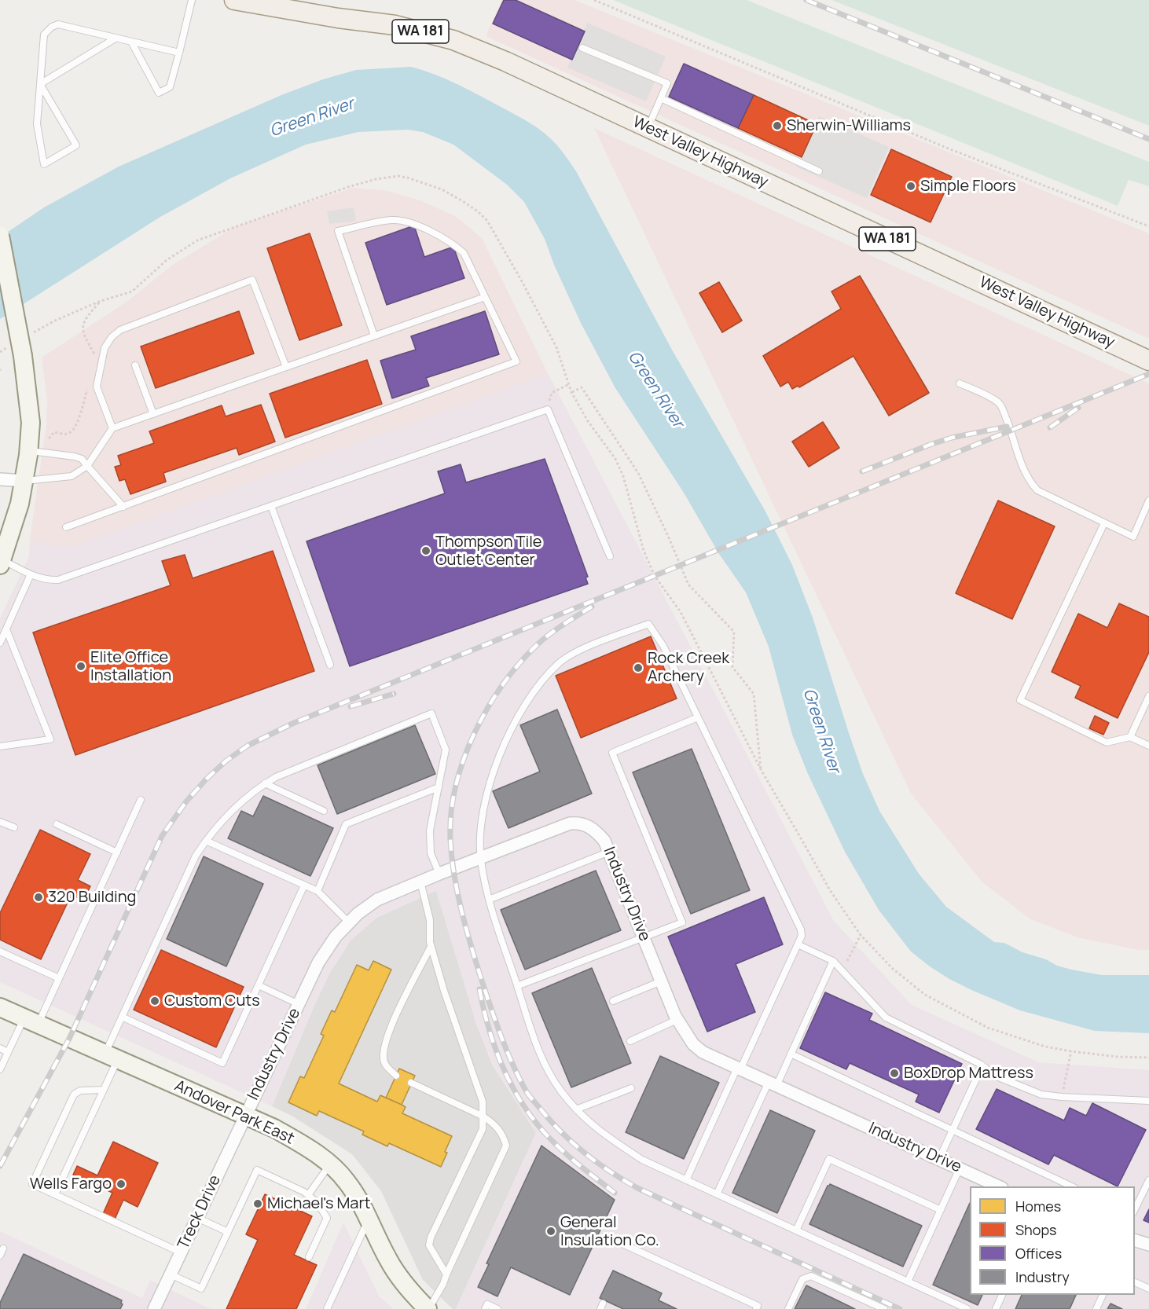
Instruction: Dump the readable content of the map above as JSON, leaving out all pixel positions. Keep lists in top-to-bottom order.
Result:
{
  "streets": {
    "main road": ["WA 181", "West Valley Highway"],
    "street": ["Industry Drive", "Andover Park East", "Treck Drive"]
  },
  "crossings": [
    ["Industry Drive", "Andover Park East"],
    ["Industry Drive", "Treck Drive"],
    ["Andover Park East", "Treck Drive"]
  ],
  "water": ["Green River"],
  "places": [
    "Sherwin-Williams",
    "Simple Floors",
    "Thompson Tile Outlet Center",
    "Elite Office Installation",
    "Rock Creek Archery",
    "320 Building",
    "Custom Cuts",
    "BoxDrop Mattress",
    "Wells Fargo",
    "Michael's Mart",
    "General Insulation Co."
  ],
  "legend": [
    "Homes",
    "Shops",
    "Offices",
    "Industry"
  ]
}
